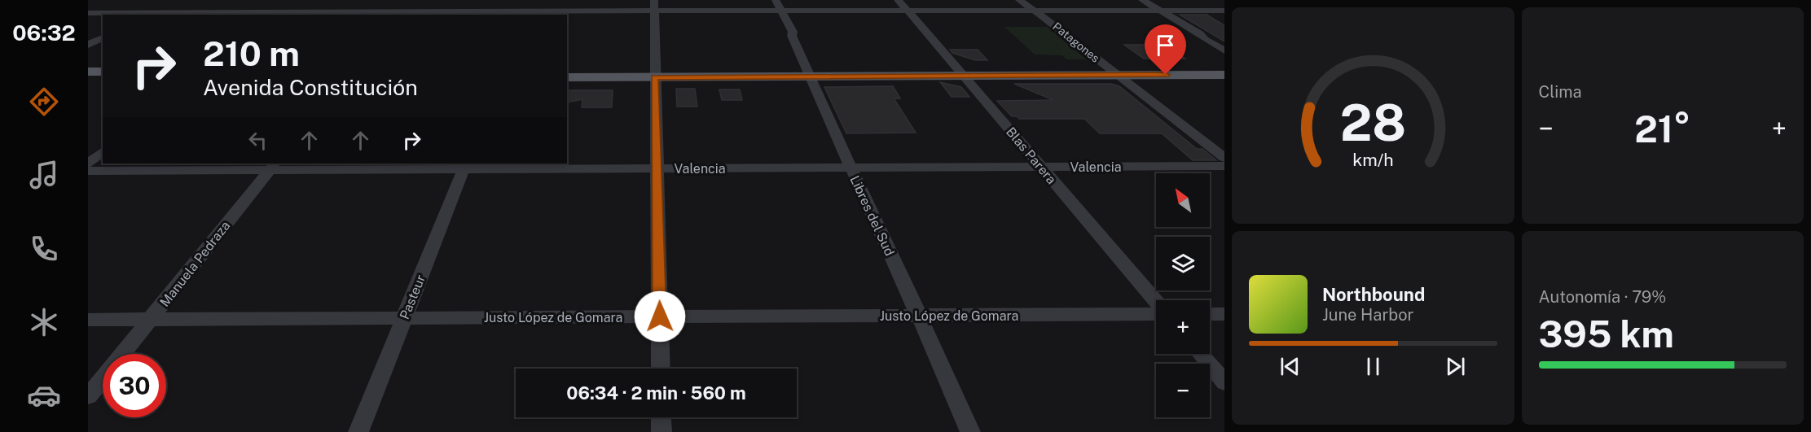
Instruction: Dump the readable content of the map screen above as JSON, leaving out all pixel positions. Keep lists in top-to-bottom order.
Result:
{
  "streets": {
    "street": [
      "Patagones",
      "Blas Parera",
      "Valencia",
      "Libres del Sud",
      "Manuela Pedraza",
      "Pasteur",
      "Justo López de Gomara"
    ]
  },
  "crossings": [
    ["Blas Parera", "Valencia"],
    ["Valencia", "Libres del Sud"],
    ["Valencia", "Manuela Pedraza"],
    ["Valencia", "Pasteur"],
    ["Libres del Sud", "Justo López de Gomara"],
    ["Manuela Pedraza", "Justo López de Gomara"],
    ["Pasteur", "Justo López de Gomara"]
  ],
  "north": "top left",
  "page": {
    "tabs": "06:32",
    "tile": [
      "Clima",
      ["Autonomía · 79%", "395 km"]
    ],
    "turn": ["210 m", "Avenida Constitución"],
    "heat": ["−", "21°", "+"],
    "map_buttons": ["+", "−"],
    "song": ["Northbound", "June Harbor"],
    "limit": "30",
    "trip": "06:34 · 2 min · 560 m",
    "gauge": ["28", "km/h"]
  }
}
